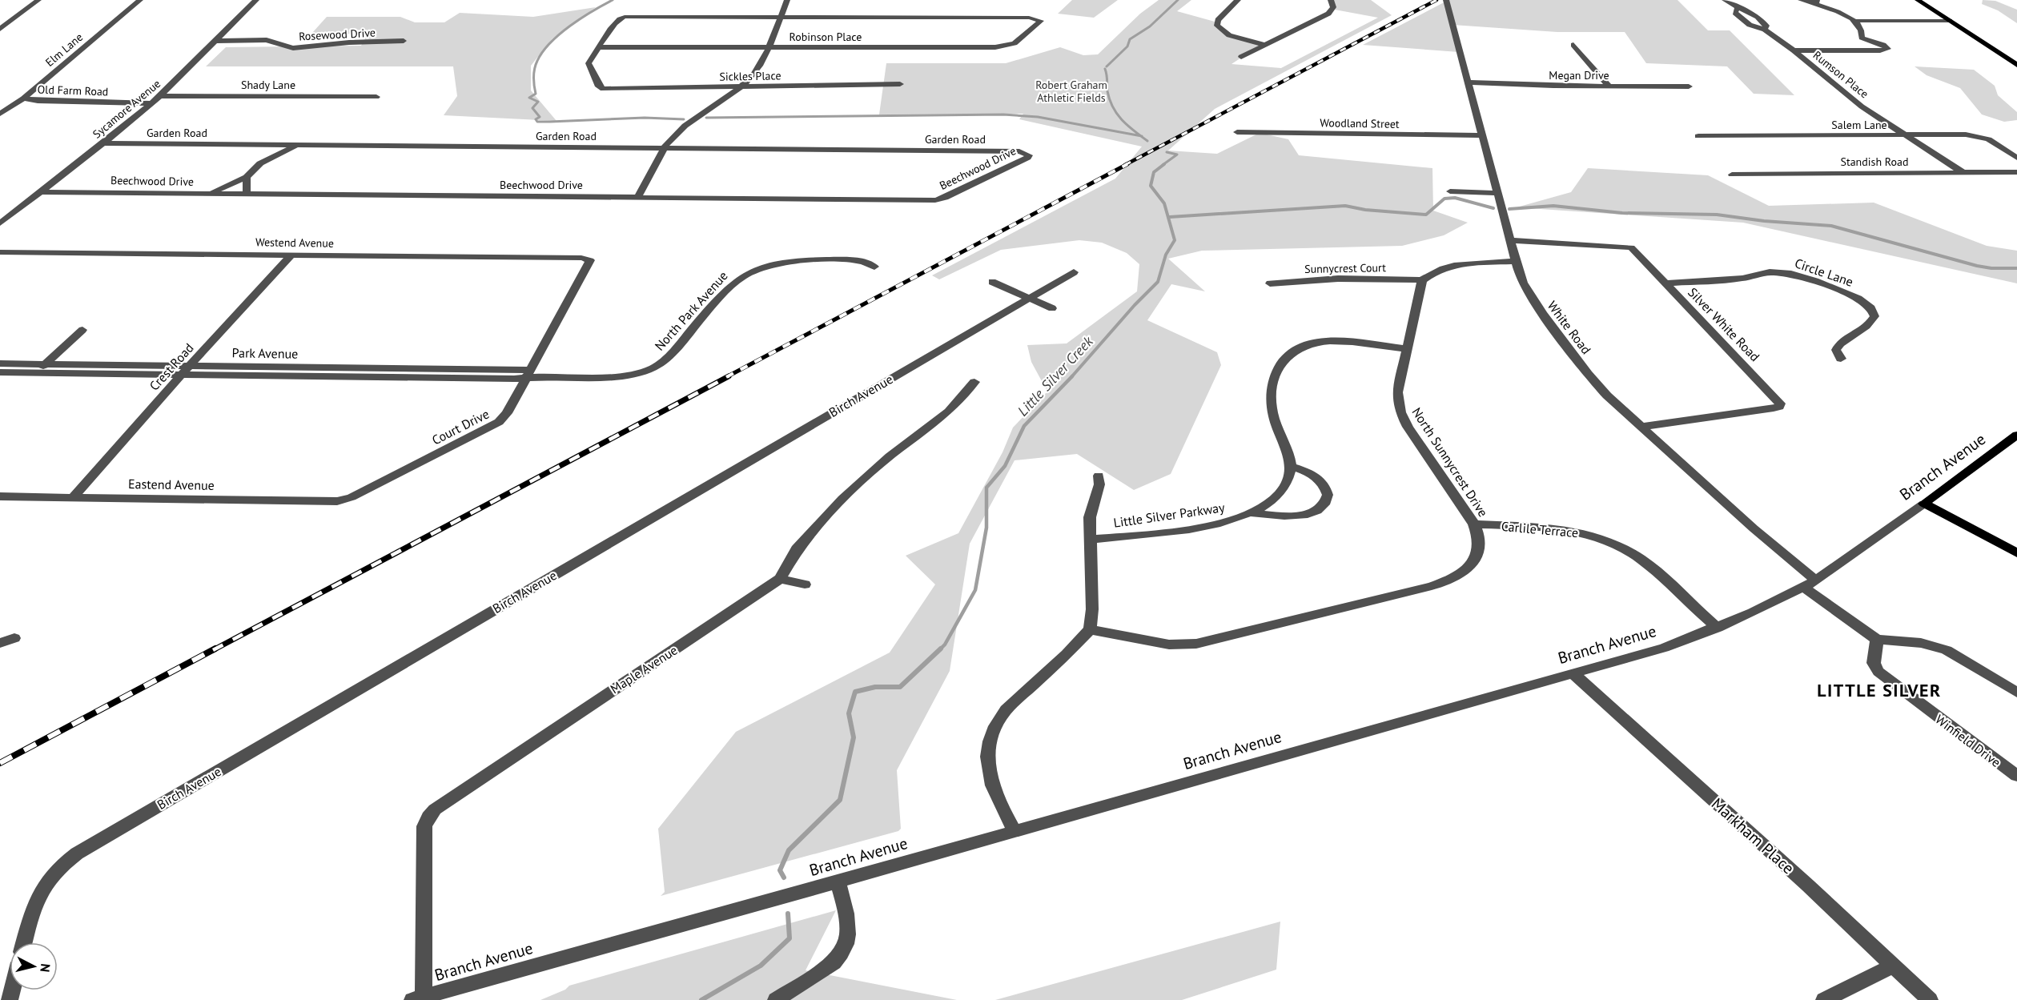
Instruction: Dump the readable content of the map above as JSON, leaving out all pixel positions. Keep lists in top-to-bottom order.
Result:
{
  "streets": {
    "main road": ["Branch Avenue"],
    "street": [
      "Rosewood Drive",
      "Robinson Place",
      "Elm Lane",
      "Rumson Place",
      "Megan Drive",
      "Sickles Place",
      "Shady Lane",
      "Old Farm Road",
      "Sycamore Avenue",
      "Woodland Street",
      "Salem Lane",
      "Garden Road",
      "Standish Road",
      "Beechwood Drive",
      "Westend Avenue",
      "Sunnycrest Court",
      "Circle Lane",
      "North Park Avenue",
      "Silver White Road",
      "White Road",
      "Park Avenue",
      "Crest Road",
      "Birch Avenue",
      "Court Drive",
      "North Sunnycrest Drive",
      "Eastend Avenue",
      "Little Silver Parkway",
      "Carlile Terrace",
      "Maple Avenue",
      "Winfield Drive",
      "Markham Place"
    ]
  },
  "crossings": [
    ["Rosewood Drive", "Sycamore Avenue"],
    ["Robinson Place", "Sickles Place"],
    ["Elm Lane", "Old Farm Road"],
    ["Rumson Place", "Salem Lane"],
    ["Rumson Place", "Standish Road"],
    ["Megan Drive", "White Road"],
    ["Shady Lane", "Sycamore Avenue"],
    ["Old Farm Road", "Sycamore Avenue"],
    ["Sycamore Avenue", "Garden Road"],
    ["Sycamore Avenue", "Beechwood Drive"],
    ["Woodland Street", "White Road"],
    ["Garden Road", "Beechwood Drive"],
    ["Westend Avenue", "Crest Road"],
    ["Westend Avenue", "Court Drive"],
    ["Sunnycrest Court", "North Sunnycrest Drive"],
    ["Circle Lane", "Silver White Road"],
    ["North Park Avenue", "Park Avenue"],
    ["North Park Avenue", "Court Drive"],
    ["Silver White Road", "White Road"],
    ["White Road", "Branch Avenue"],
    ["Park Avenue", "Crest Road"],
    ["Park Avenue", "Court Drive"],
    ["Crest Road", "Eastend Avenue"],
    ["Court Drive", "Eastend Avenue"],
    ["North Sunnycrest Drive", "Carlile Terrace"],
    ["Branch Avenue", "Carlile Terrace"],
    ["Branch Avenue", "Maple Avenue"],
    ["Branch Avenue", "Markham Place"]
  ],
  "districts": ["LITTLE SILVER"],
  "water": ["Little Silver Creek"],
  "parks": ["Robert Graham Athletic Fields"],
  "north": "right"
}
